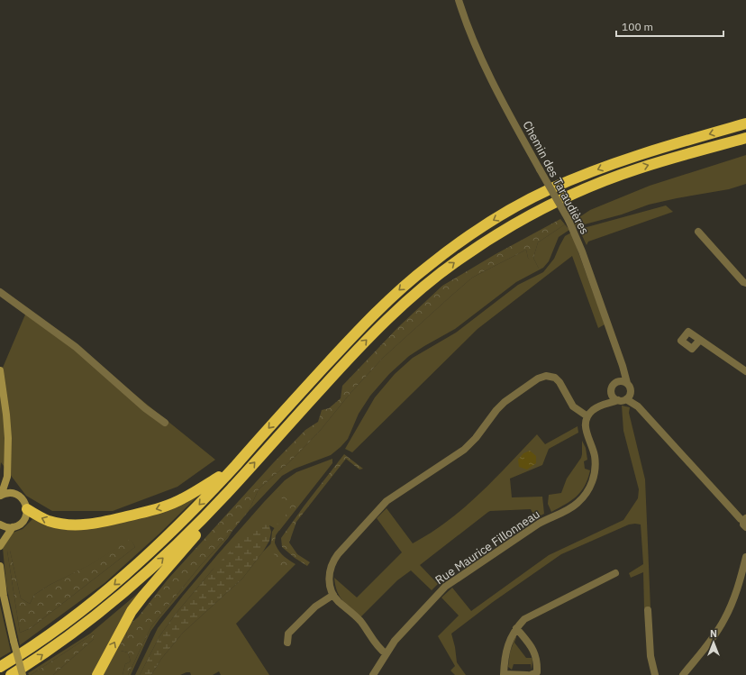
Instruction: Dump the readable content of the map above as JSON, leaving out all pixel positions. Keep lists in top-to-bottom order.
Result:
{
  "streets": {
    "street": ["Chemin des Taraudières", "Rue Maurice Fillonneau"]
  },
  "scale_bar": "100 m",
  "north": "top"
}
